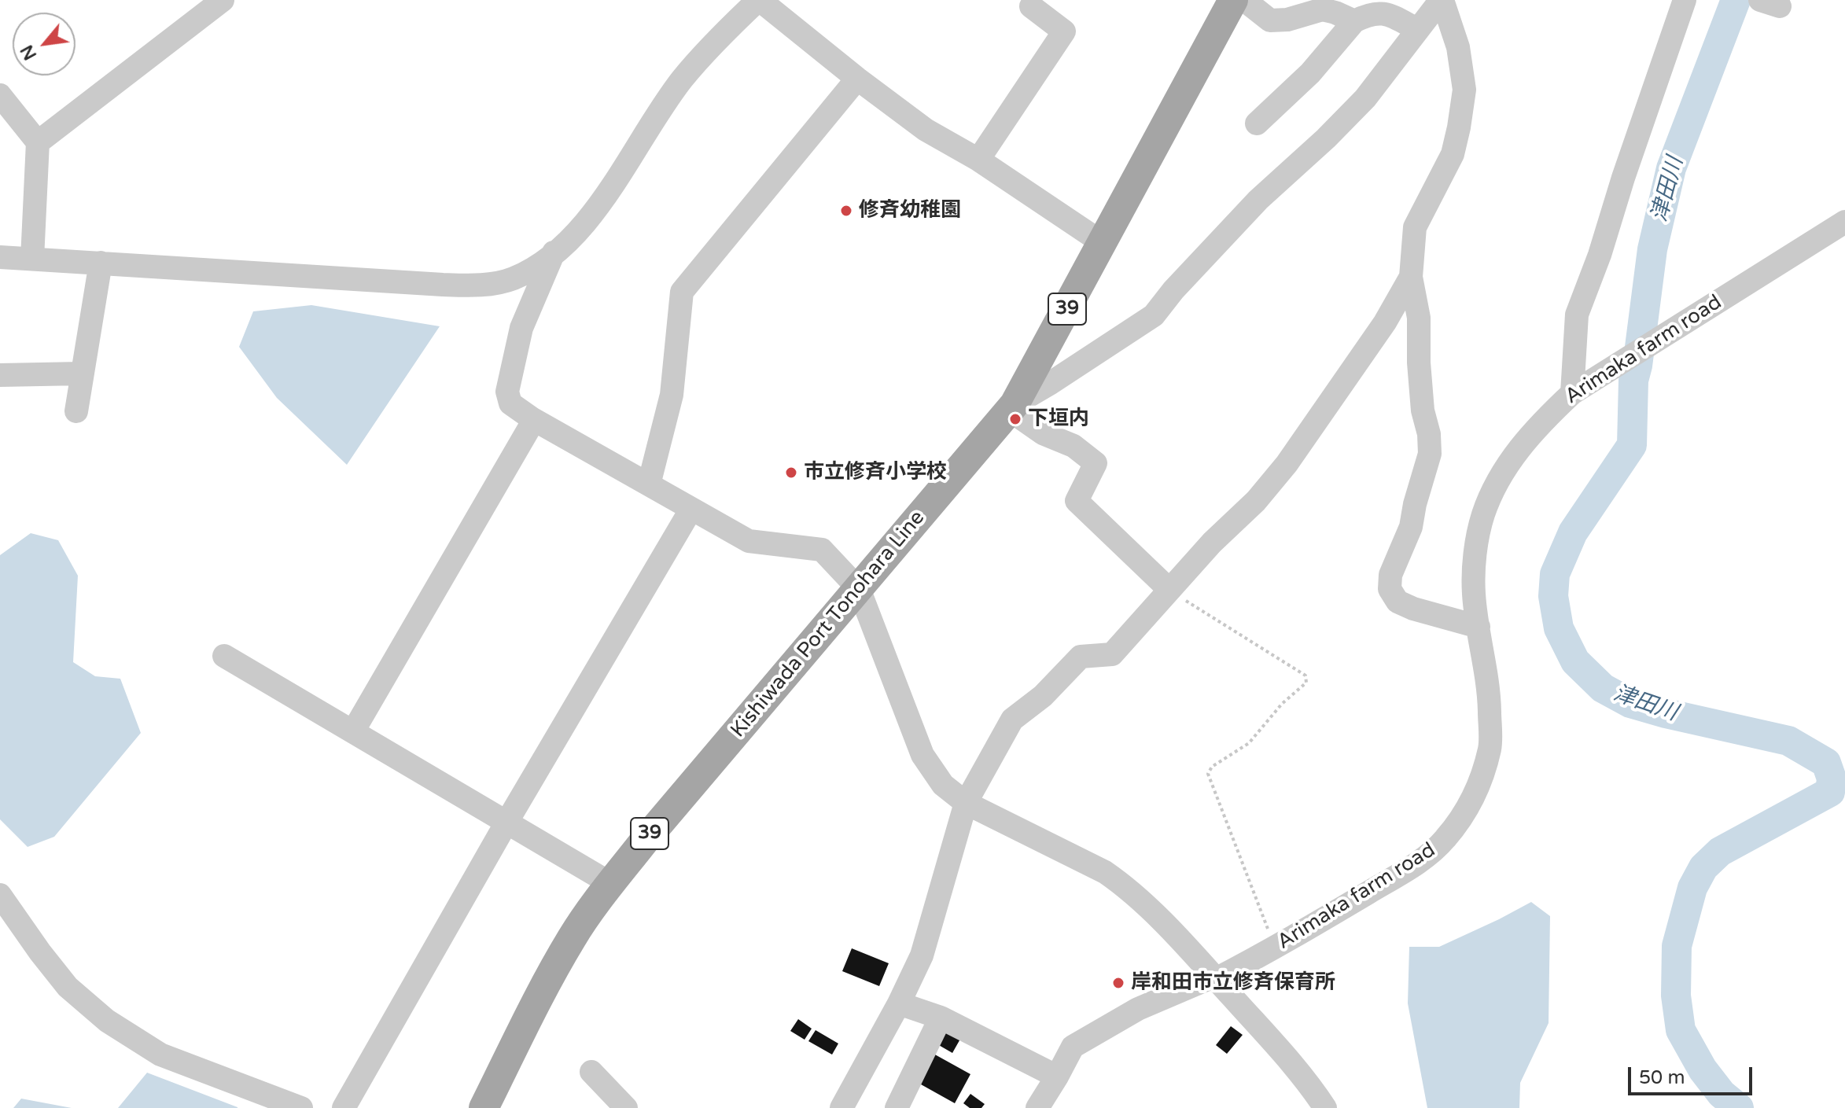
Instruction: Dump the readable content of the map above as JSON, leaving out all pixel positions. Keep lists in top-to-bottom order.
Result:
{
  "streets": {
    "main road": ["39", "Kishiwada Port Tonohara Line"],
    "street": ["Arimaka farm road"]
  },
  "water": ["津田川"],
  "places": [
    "修斉幼稚園",
    "下垣内",
    "市立修斉小学校",
    "岸和田市立修斉保育所"
  ],
  "scale_bar": "50 m",
  "north": "bottom left"
}
